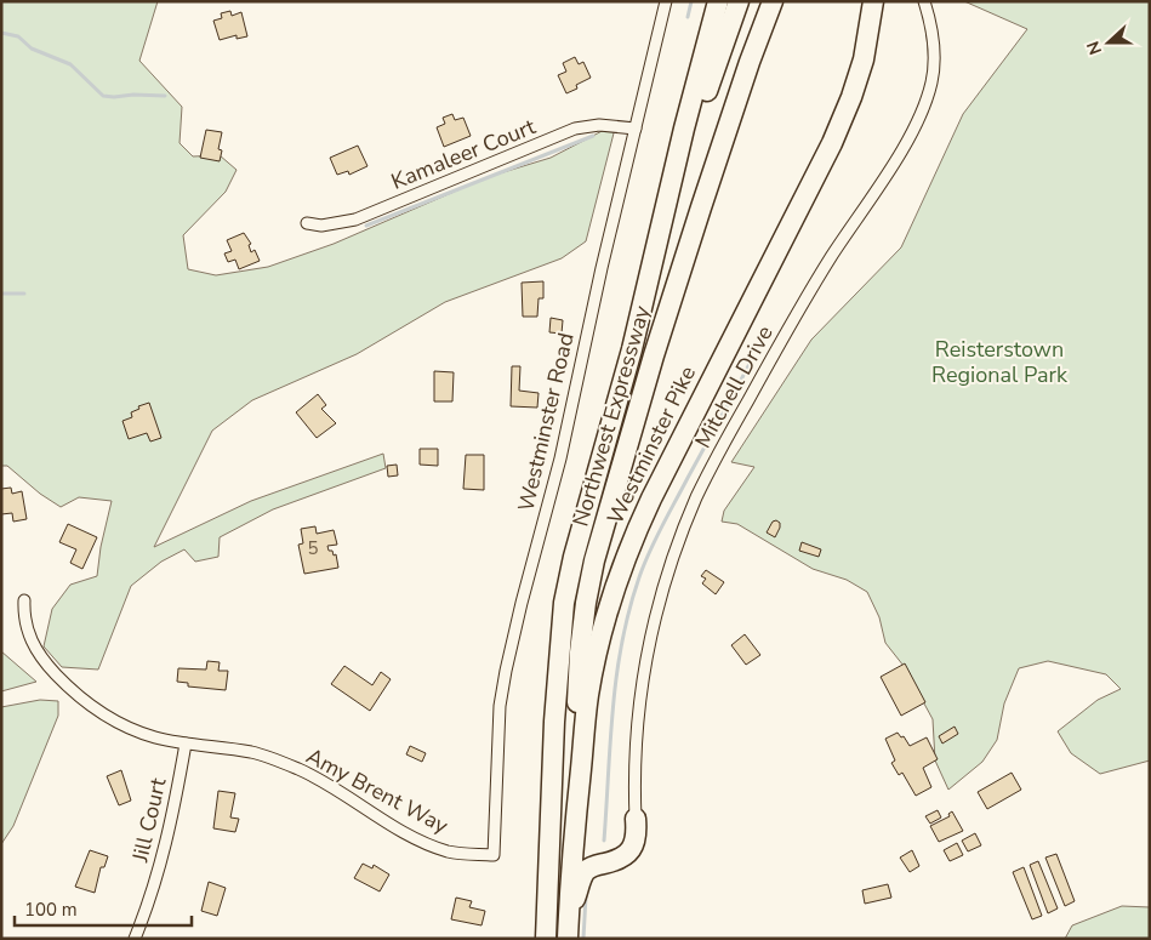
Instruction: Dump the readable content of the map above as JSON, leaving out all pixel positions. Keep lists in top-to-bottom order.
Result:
{
  "streets": {
    "highway": ["Northwest Expressway", "Westminster Pike"],
    "street": [
      "Kamaleer Court",
      "Mitchell Drive",
      "Westminster Road",
      "Amy Brent Way",
      "Jill Court"
    ]
  },
  "crossings": [
    ["Kamaleer Court", "Westminster Road"],
    ["Northwest Expressway", "Westminster Pike"],
    ["Westminster Road", "Amy Brent Way"],
    ["Amy Brent Way", "Jill Court"]
  ],
  "parks": ["Reisterstown Regional Park"],
  "house_numbers": ["5"],
  "scale_bar": "100 m",
  "north": "left"
}
